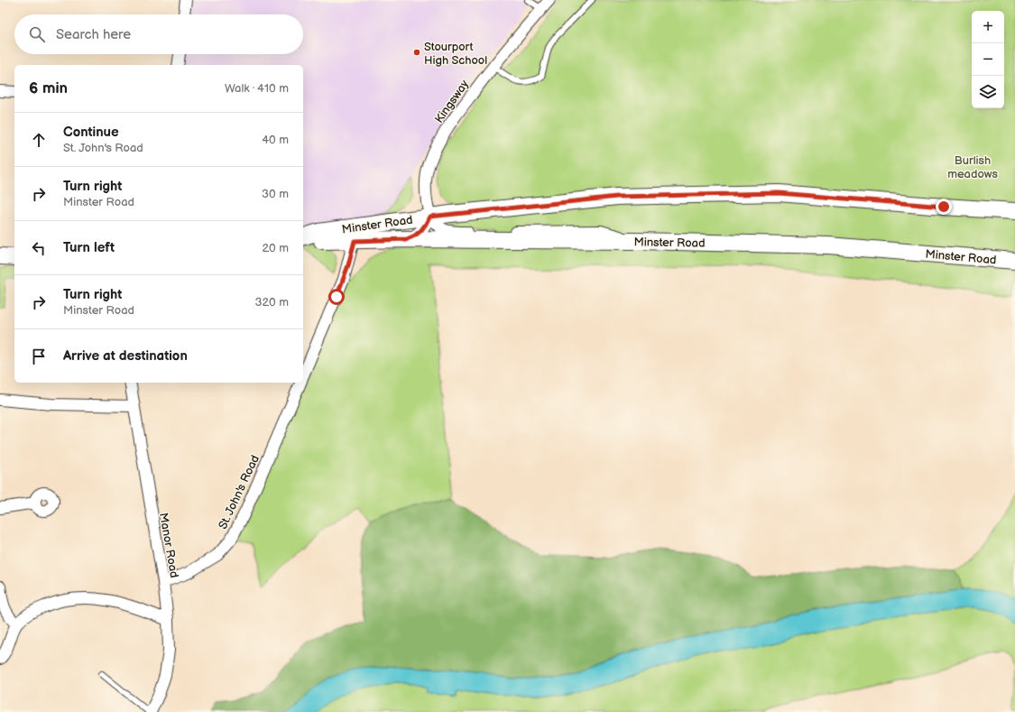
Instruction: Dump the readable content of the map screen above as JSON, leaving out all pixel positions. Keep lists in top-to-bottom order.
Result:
{
  "streets": {
    "main road": ["Minster Road"],
    "street": ["Kingsway", "St. John's Road", "Manor Road"]
  },
  "crossings": [
    ["Kingsway", "Minster Road"],
    ["Minster Road", "St. John's Road"],
    ["St. John's Road", "Manor Road"]
  ],
  "parks": ["Burlish meadows"],
  "places": ["Stourport High School"],
  "page": {
    "map_buttons": ["+", "−"],
    "search": "Search here",
    "heading": ["6 min", "Walk · 410 m"],
    "list": [
      ["Continue", "St. John's Road", "40 m"],
      ["Turn right", "Minster Road", "30 m"],
      ["Turn left", "20 m"],
      ["Turn right", "Minster Road", "320 m"],
      "Arrive at destination"
    ]
  }
}
